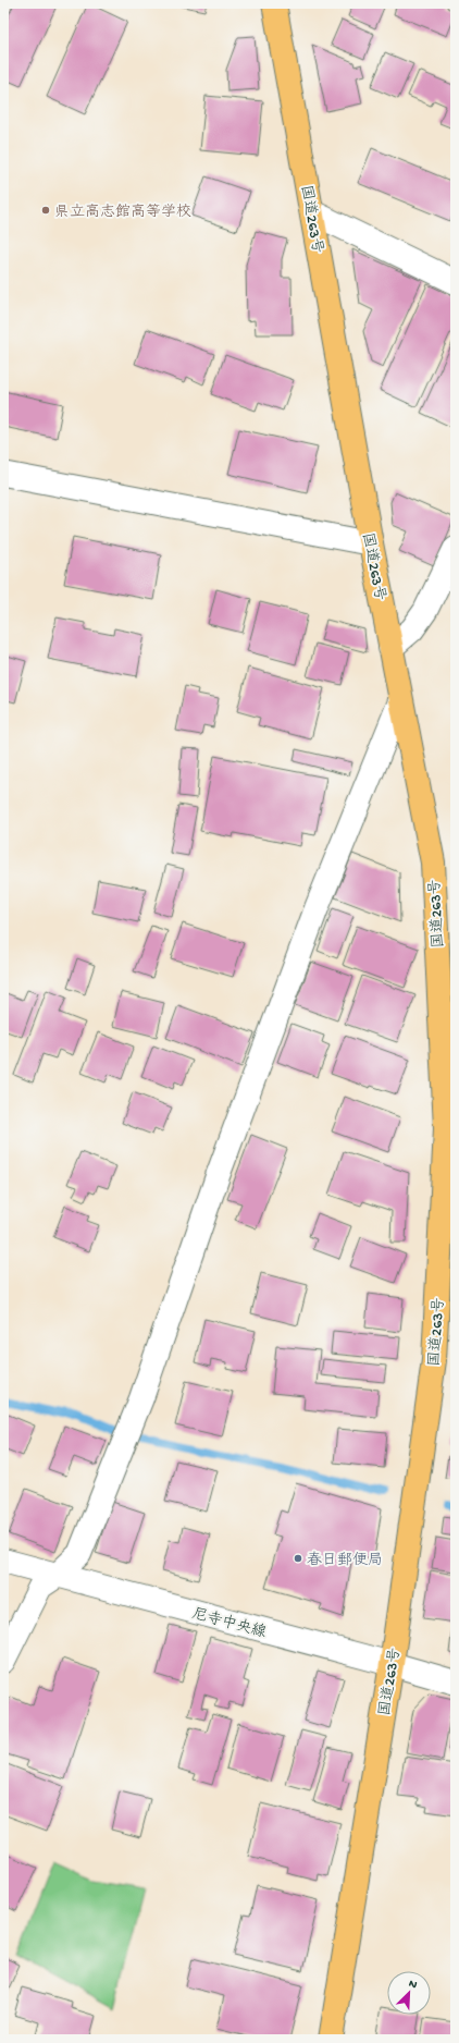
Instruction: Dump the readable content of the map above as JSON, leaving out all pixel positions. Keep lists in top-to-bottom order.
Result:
{
  "streets": {
    "highway": ["国道263号"],
    "street": ["尼寺中央線"]
  },
  "crossings": [
    ["国道263号", "尼寺中央線"]
  ],
  "places": ["県立高志館高等学校", "春日郵便局"],
  "north": "top right"
}
